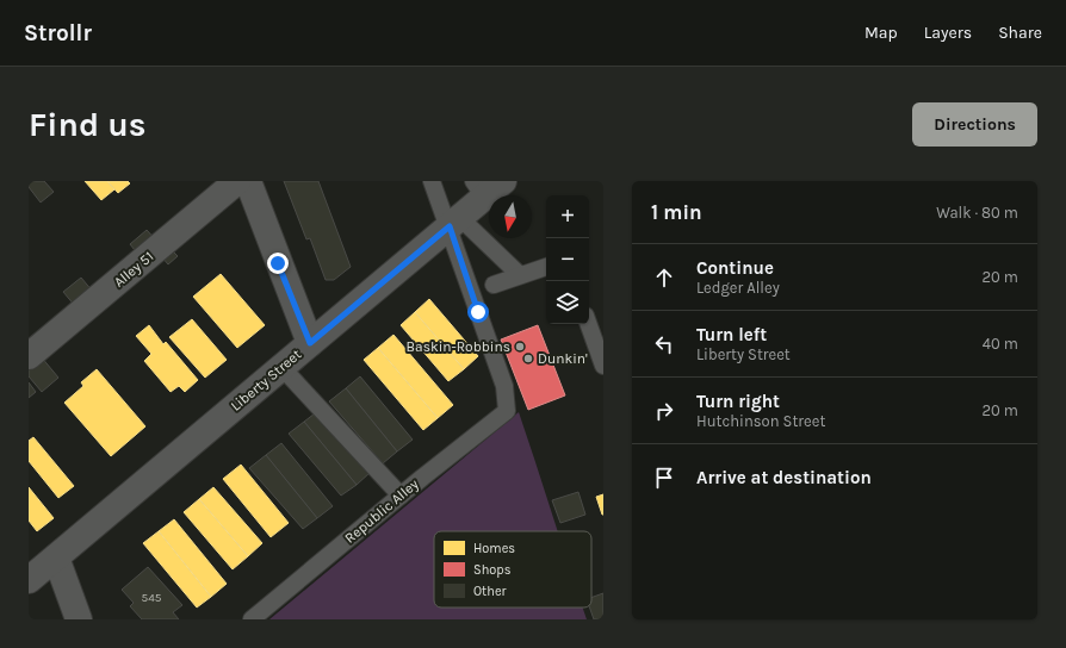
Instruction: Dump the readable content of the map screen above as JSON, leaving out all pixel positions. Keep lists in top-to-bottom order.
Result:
{
  "streets": {
    "street": ["Alley 51", "Liberty Street"],
    "lane": ["Republic Alley"]
  },
  "crossings": [
    ["Liberty Street", "Republic Alley"]
  ],
  "places": ["Baskin-Robbins", "Dunkin'"],
  "house_numbers": ["545"],
  "legend": ["Homes", "Shops", "Other"],
  "north": "bottom",
  "page": {
    "header": "Strollr",
    "nav": ["Map", "Layers", "Share"],
    "buttons": "Directions",
    "title": "Find us",
    "heading": ["1 min", "Walk · 80 m"],
    "map_buttons": ["+", "−"],
    "list": [
      ["Continue", "Ledger Alley", "20 m"],
      ["Turn left", "Liberty Street", "40 m"],
      ["Turn right", "Hutchinson Street", "20 m"],
      "Arrive at destination"
    ]
  }
}
